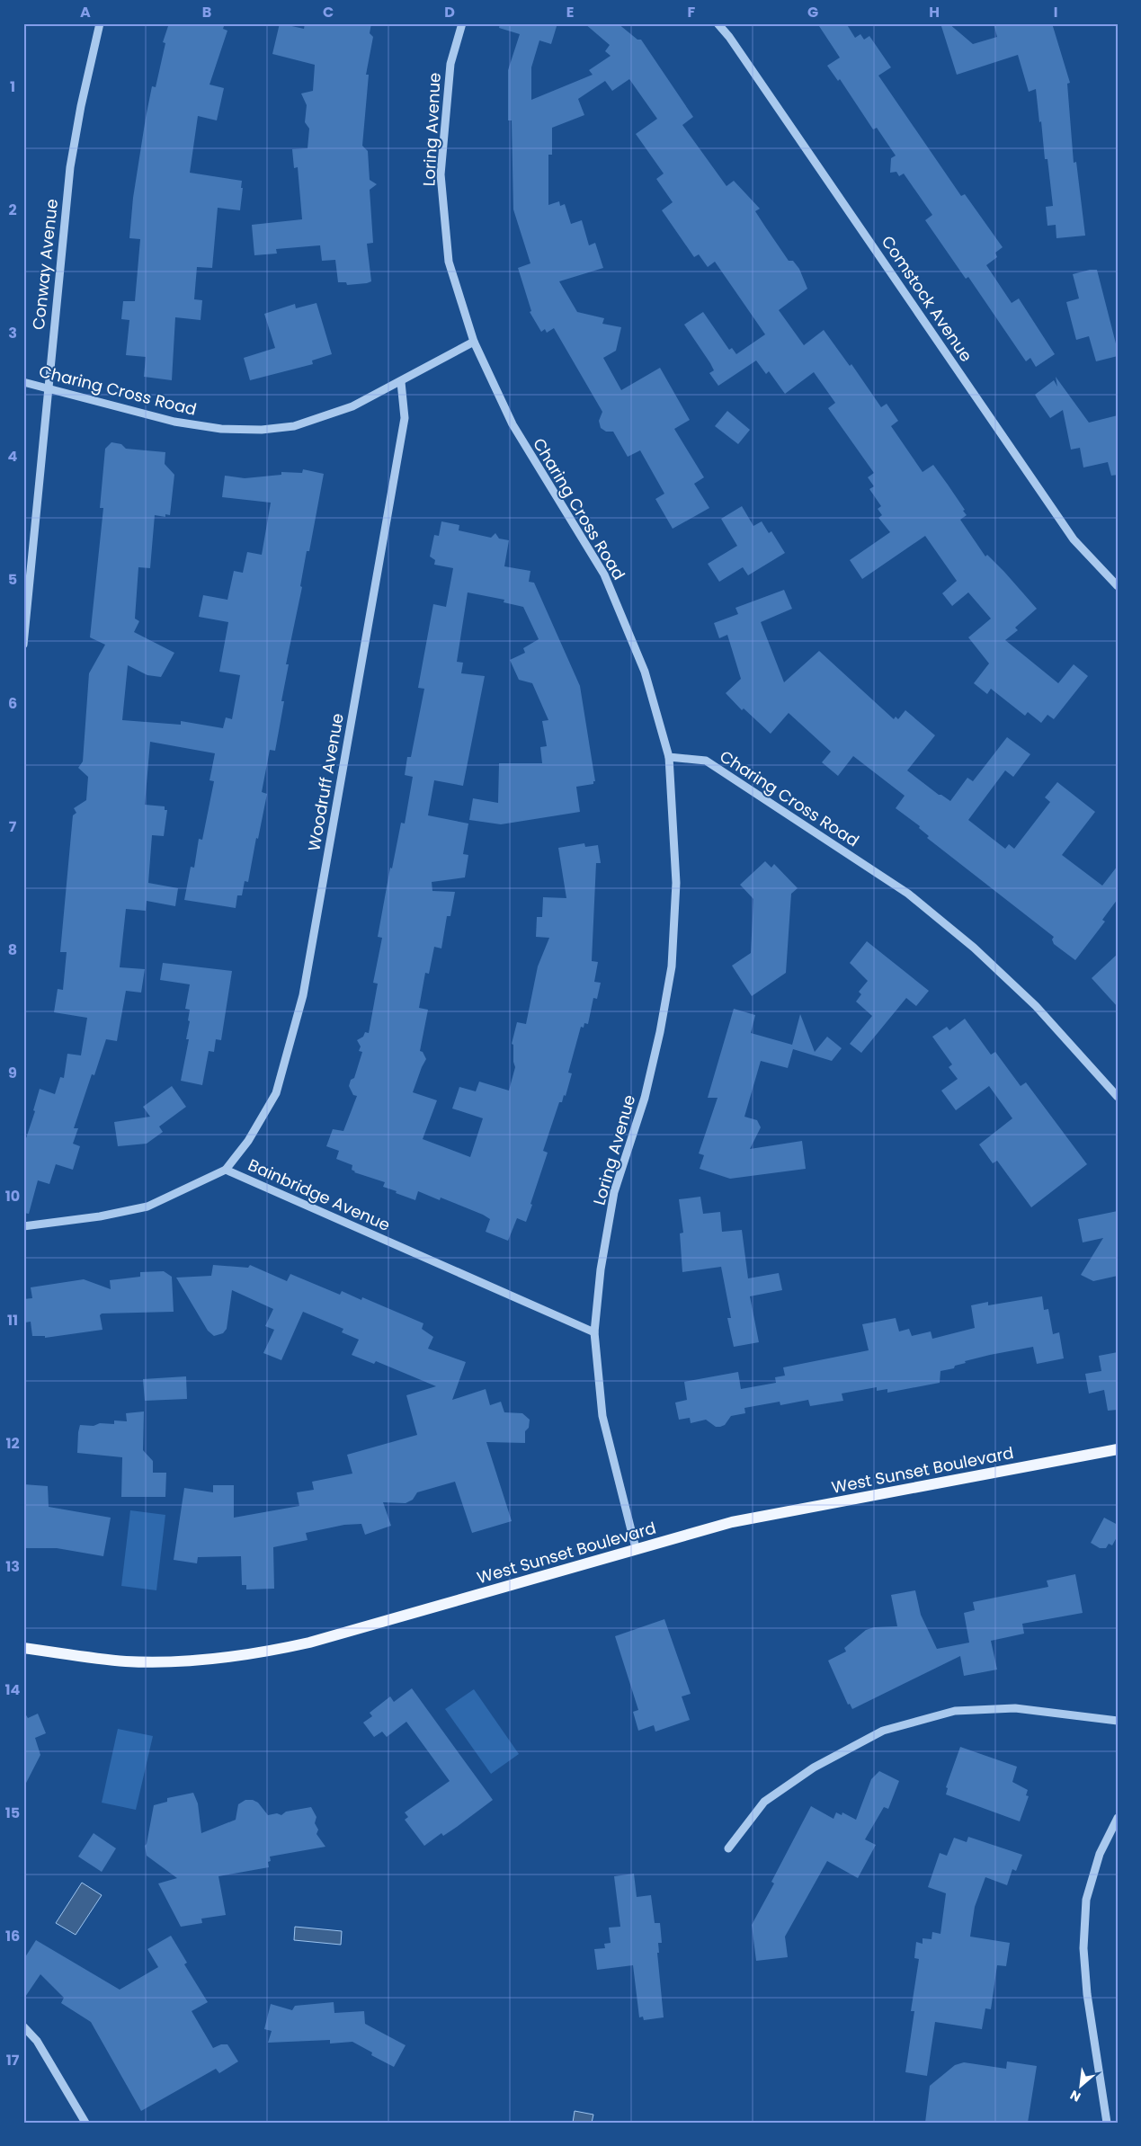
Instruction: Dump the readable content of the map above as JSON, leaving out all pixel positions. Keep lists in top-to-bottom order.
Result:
{
  "streets": {
    "main road": ["West Sunset Boulevard"],
    "street": [
      "Loring Avenue",
      "Conway Avenue",
      "Comstock Avenue",
      "Charing Cross Road",
      "Woodruff Avenue",
      "Bainbridge Avenue"
    ]
  },
  "crossings": [
    ["Loring Avenue", "Charing Cross Road"],
    ["Loring Avenue", "Bainbridge Avenue"],
    ["Loring Avenue", "West Sunset Boulevard"],
    ["Conway Avenue", "Charing Cross Road"],
    ["Charing Cross Road", "Woodruff Avenue"],
    ["Woodruff Avenue", "Bainbridge Avenue"]
  ],
  "north": "bottom left",
  "grid": {
    "columns": [
      "A",
      "B",
      "C",
      "D",
      "E",
      "F",
      "G",
      "H",
      "I"
    ],
    "rows": [
      "1",
      "2",
      "3",
      "4",
      "5",
      "6",
      "7",
      "8",
      "9",
      "10",
      "11",
      "12",
      "13",
      "14",
      "15",
      "16",
      "17"
    ]
  }
}
